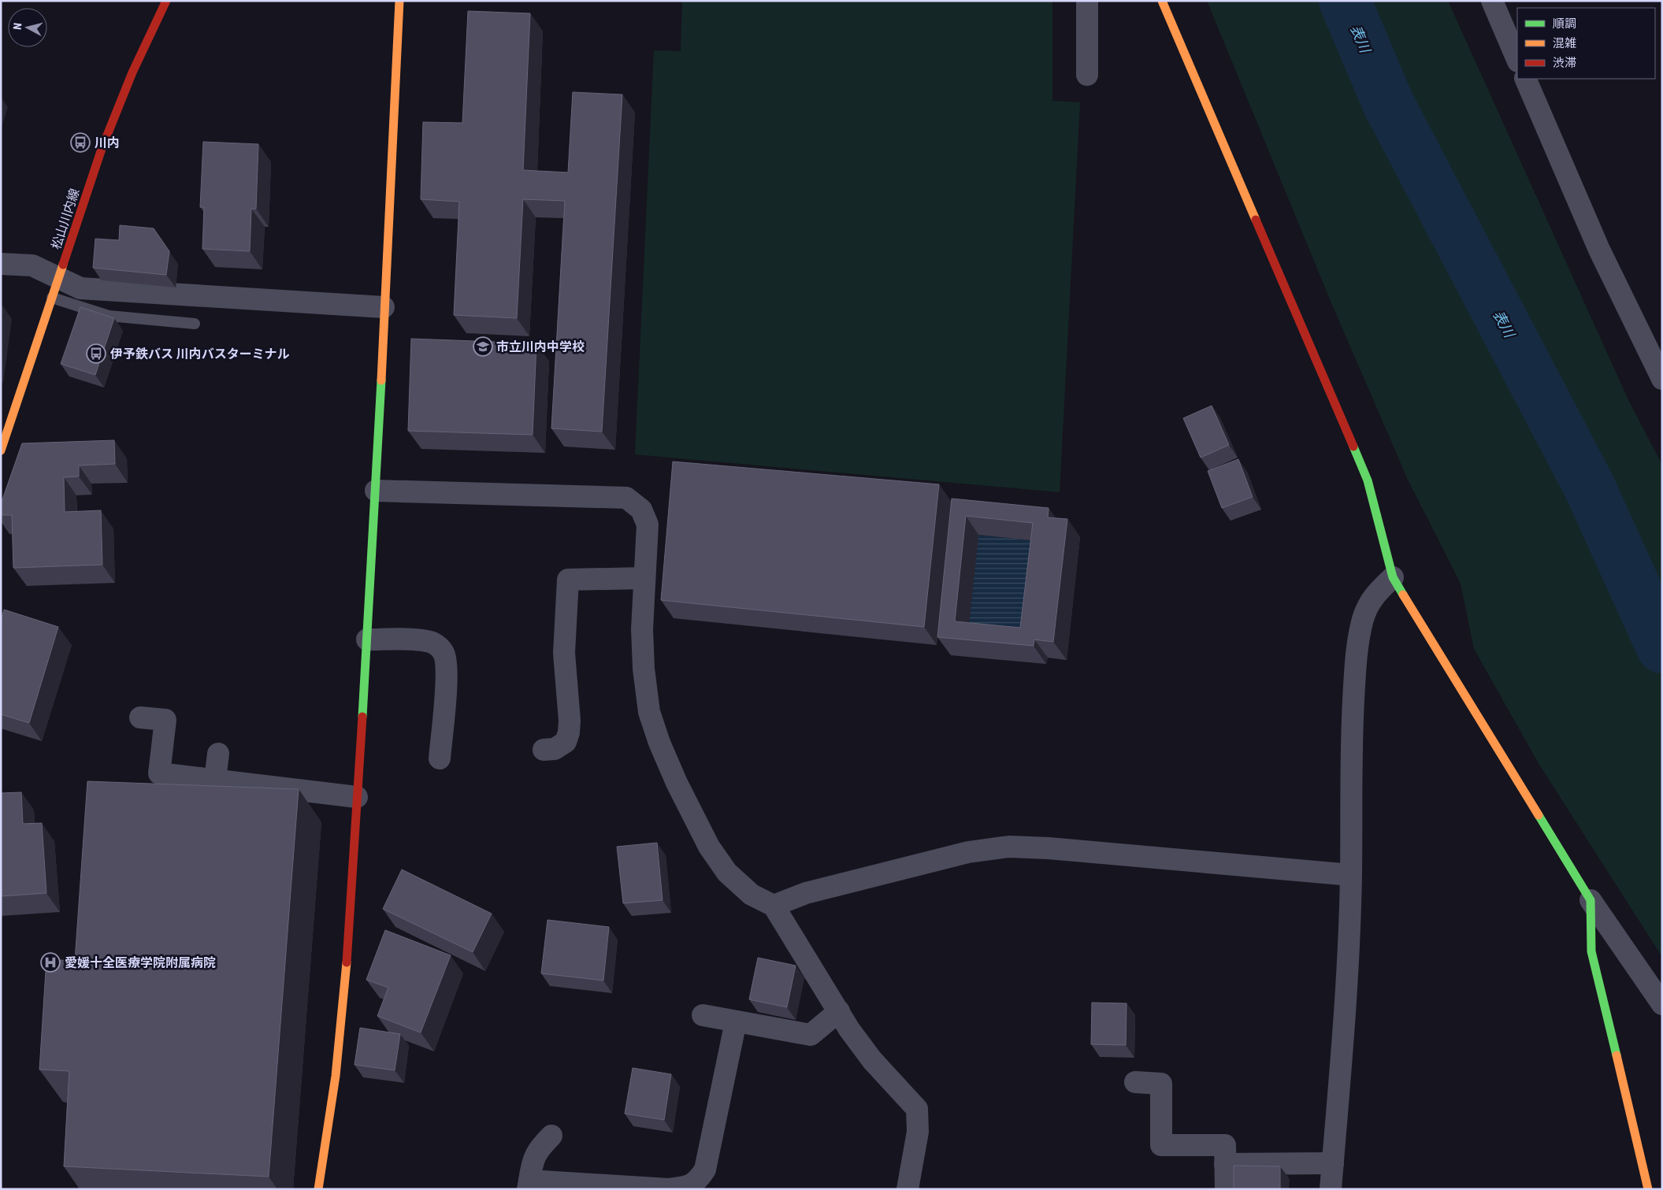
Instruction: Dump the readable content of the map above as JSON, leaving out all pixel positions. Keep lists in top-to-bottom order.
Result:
{
  "streets": {
    "street": ["松山川内線"]
  },
  "water": ["表川"],
  "places": {
    "bus stop": ["川内", "伊予鉄バス 川内バスターミナル"],
    "school or university": ["市立川内中学校"],
    "hospital": ["愛媛十全医療学院附属病院"]
  },
  "legend": ["順調", "混雑", "渋滞"],
  "north": "left"
}
